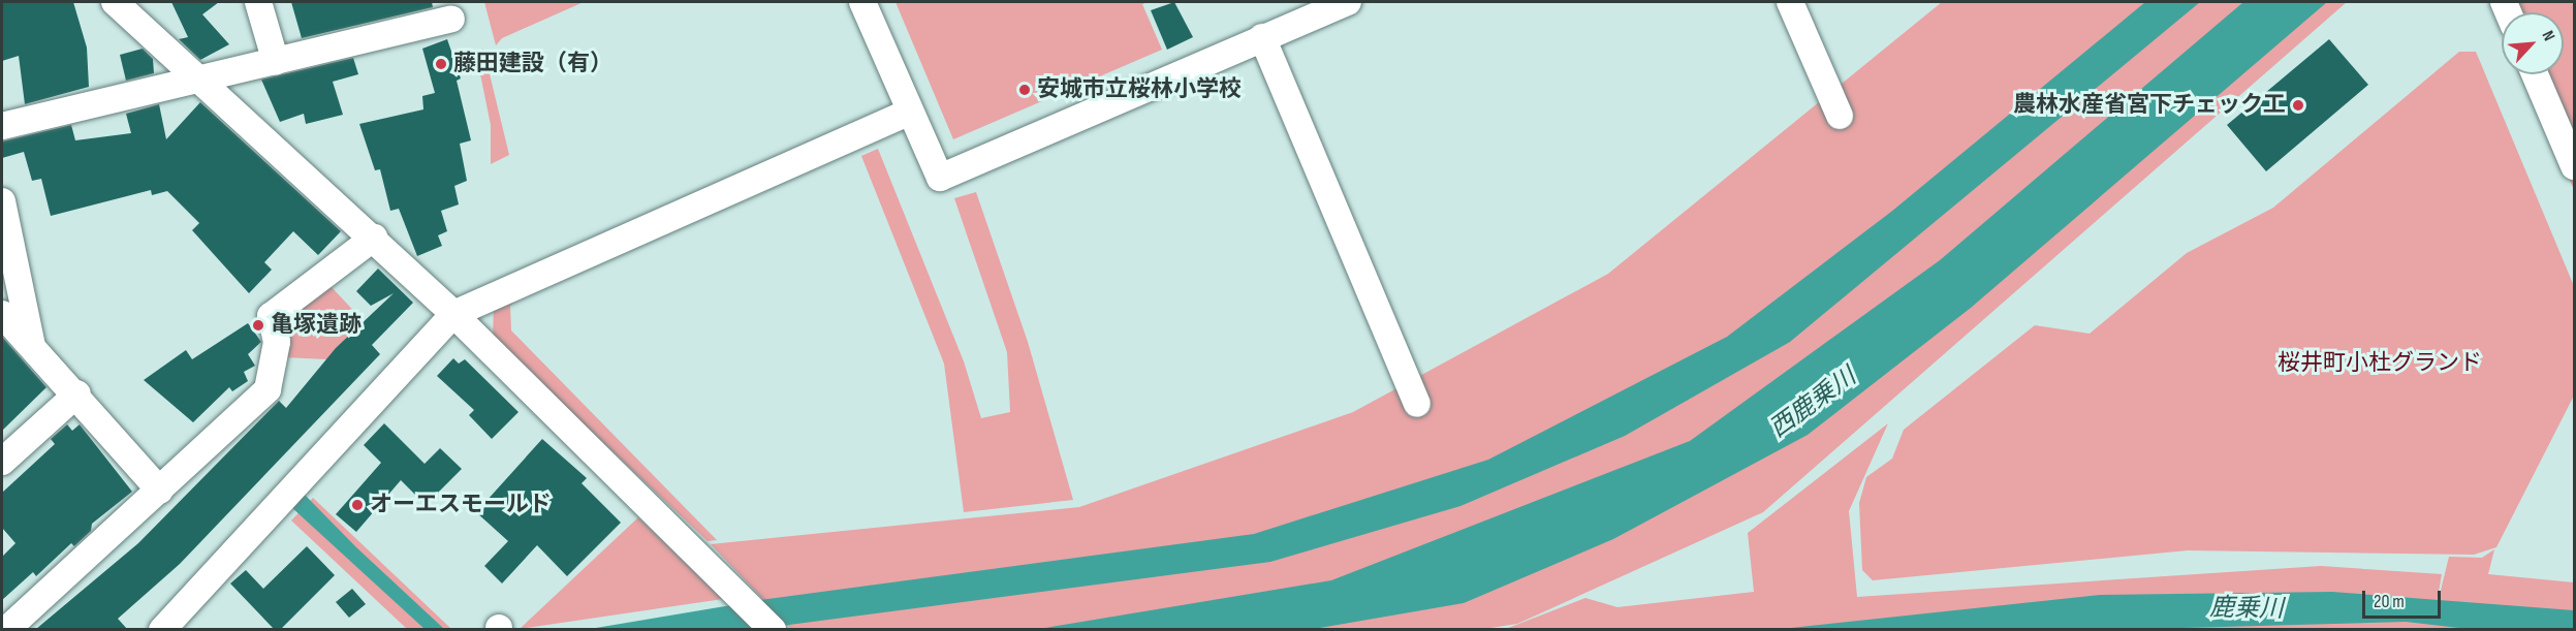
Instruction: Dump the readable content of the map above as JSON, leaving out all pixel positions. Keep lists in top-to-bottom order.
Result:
{
  "water": ["西鹿乗川", "鹿乗川"],
  "parks": ["桜井町小杜グランド"],
  "places": [
    "藤田建設（有）",
    "安城市立桜林小学校",
    "農林水産省宮下チェック工",
    "亀塚遺跡",
    "オーエスモールド"
  ],
  "scale_bar": "20 m",
  "north": "top right"
}
